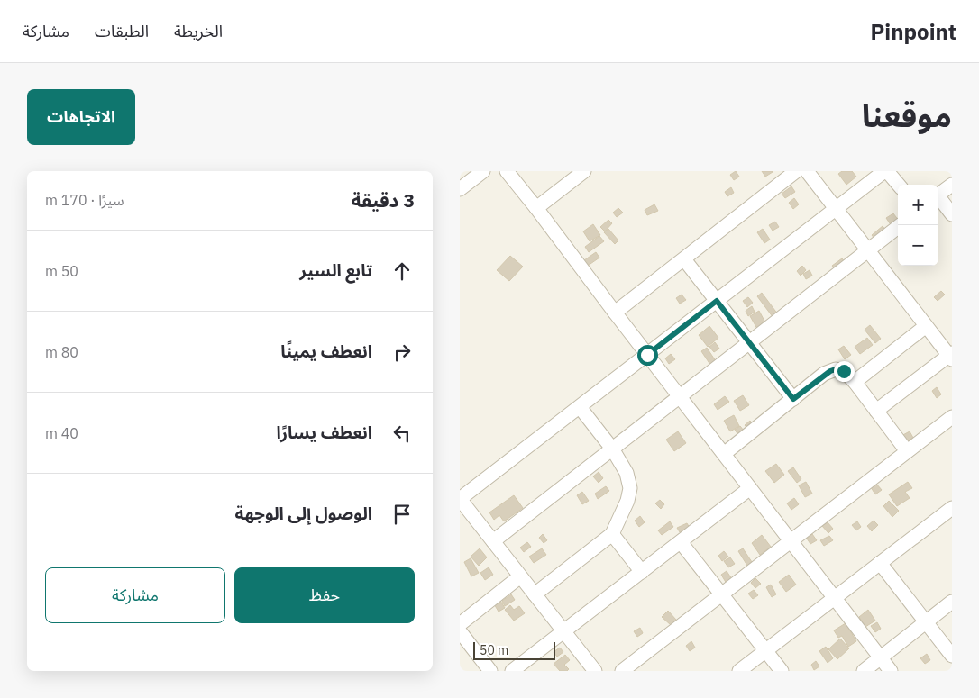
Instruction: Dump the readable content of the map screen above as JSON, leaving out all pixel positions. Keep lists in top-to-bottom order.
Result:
{
  "scale_bar": "50 m",
  "page": {
    "header": "Pinpoint",
    "nav": ["الخريطة", "الطبقات", "مشاركة"],
    "title": "موقعنا",
    "buttons": [
      "الاتجاهات",
      ["حفظ", "مشاركة"]
    ],
    "heading": ["3 دقيقة", "سيرًا · 170 m"],
    "map_buttons": ["+", "−"],
    "list": [
      ["تابع السير", "50 m"],
      ["انعطف يمينًا", "80 m"],
      ["انعطف يسارًا", "40 m"],
      "الوصول إلى الوجهة"
    ],
    "scale": "50 m"
  }
}
